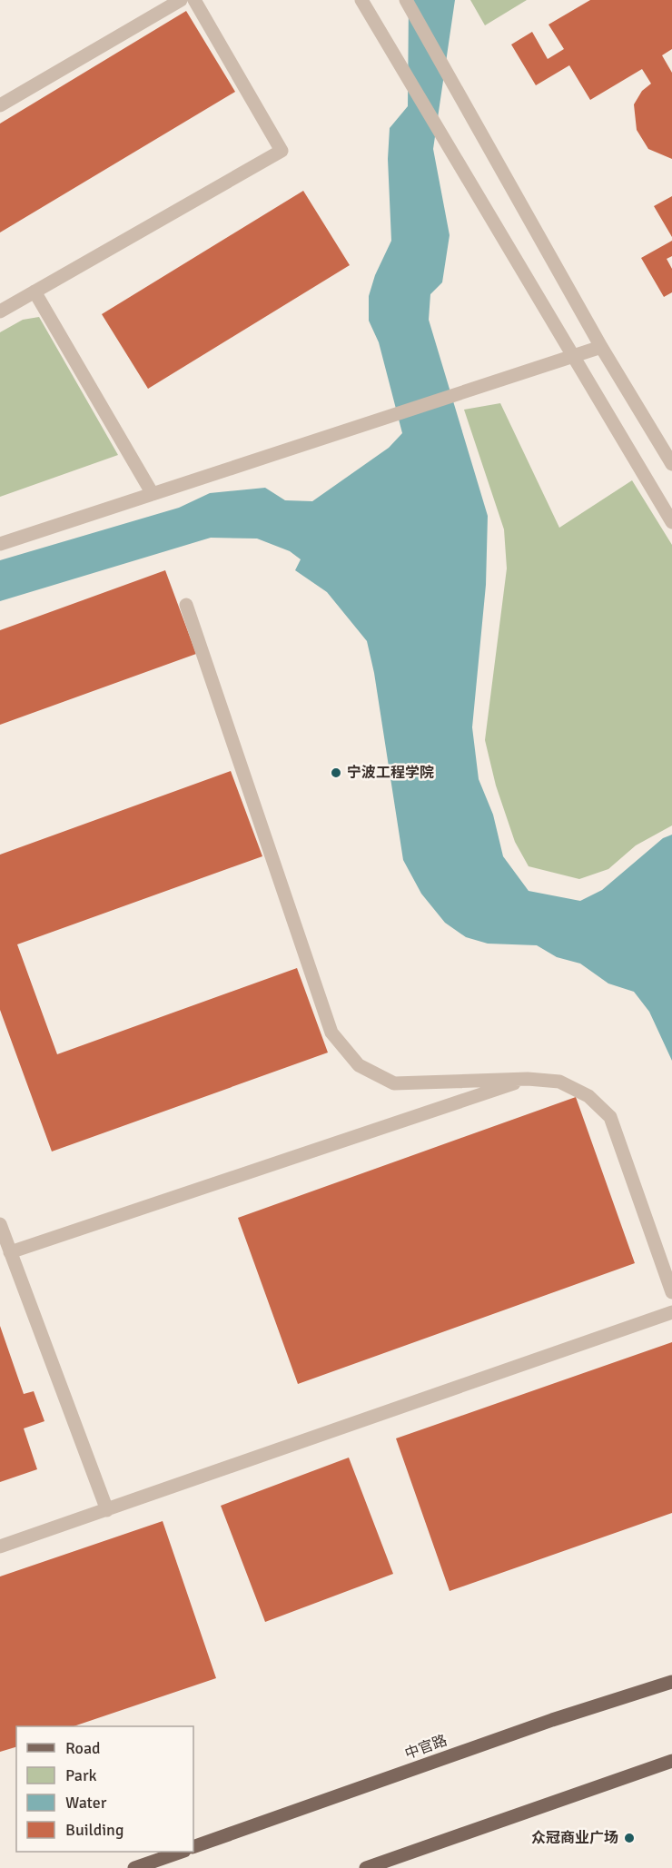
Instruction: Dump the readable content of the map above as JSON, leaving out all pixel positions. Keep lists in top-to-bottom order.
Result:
{
  "streets": {
    "main road": ["中官路"]
  },
  "places": ["宁波工程学院", "众冠商业广场"],
  "legend": [
    "Road",
    "Park",
    "Water",
    "Building"
  ]
}
